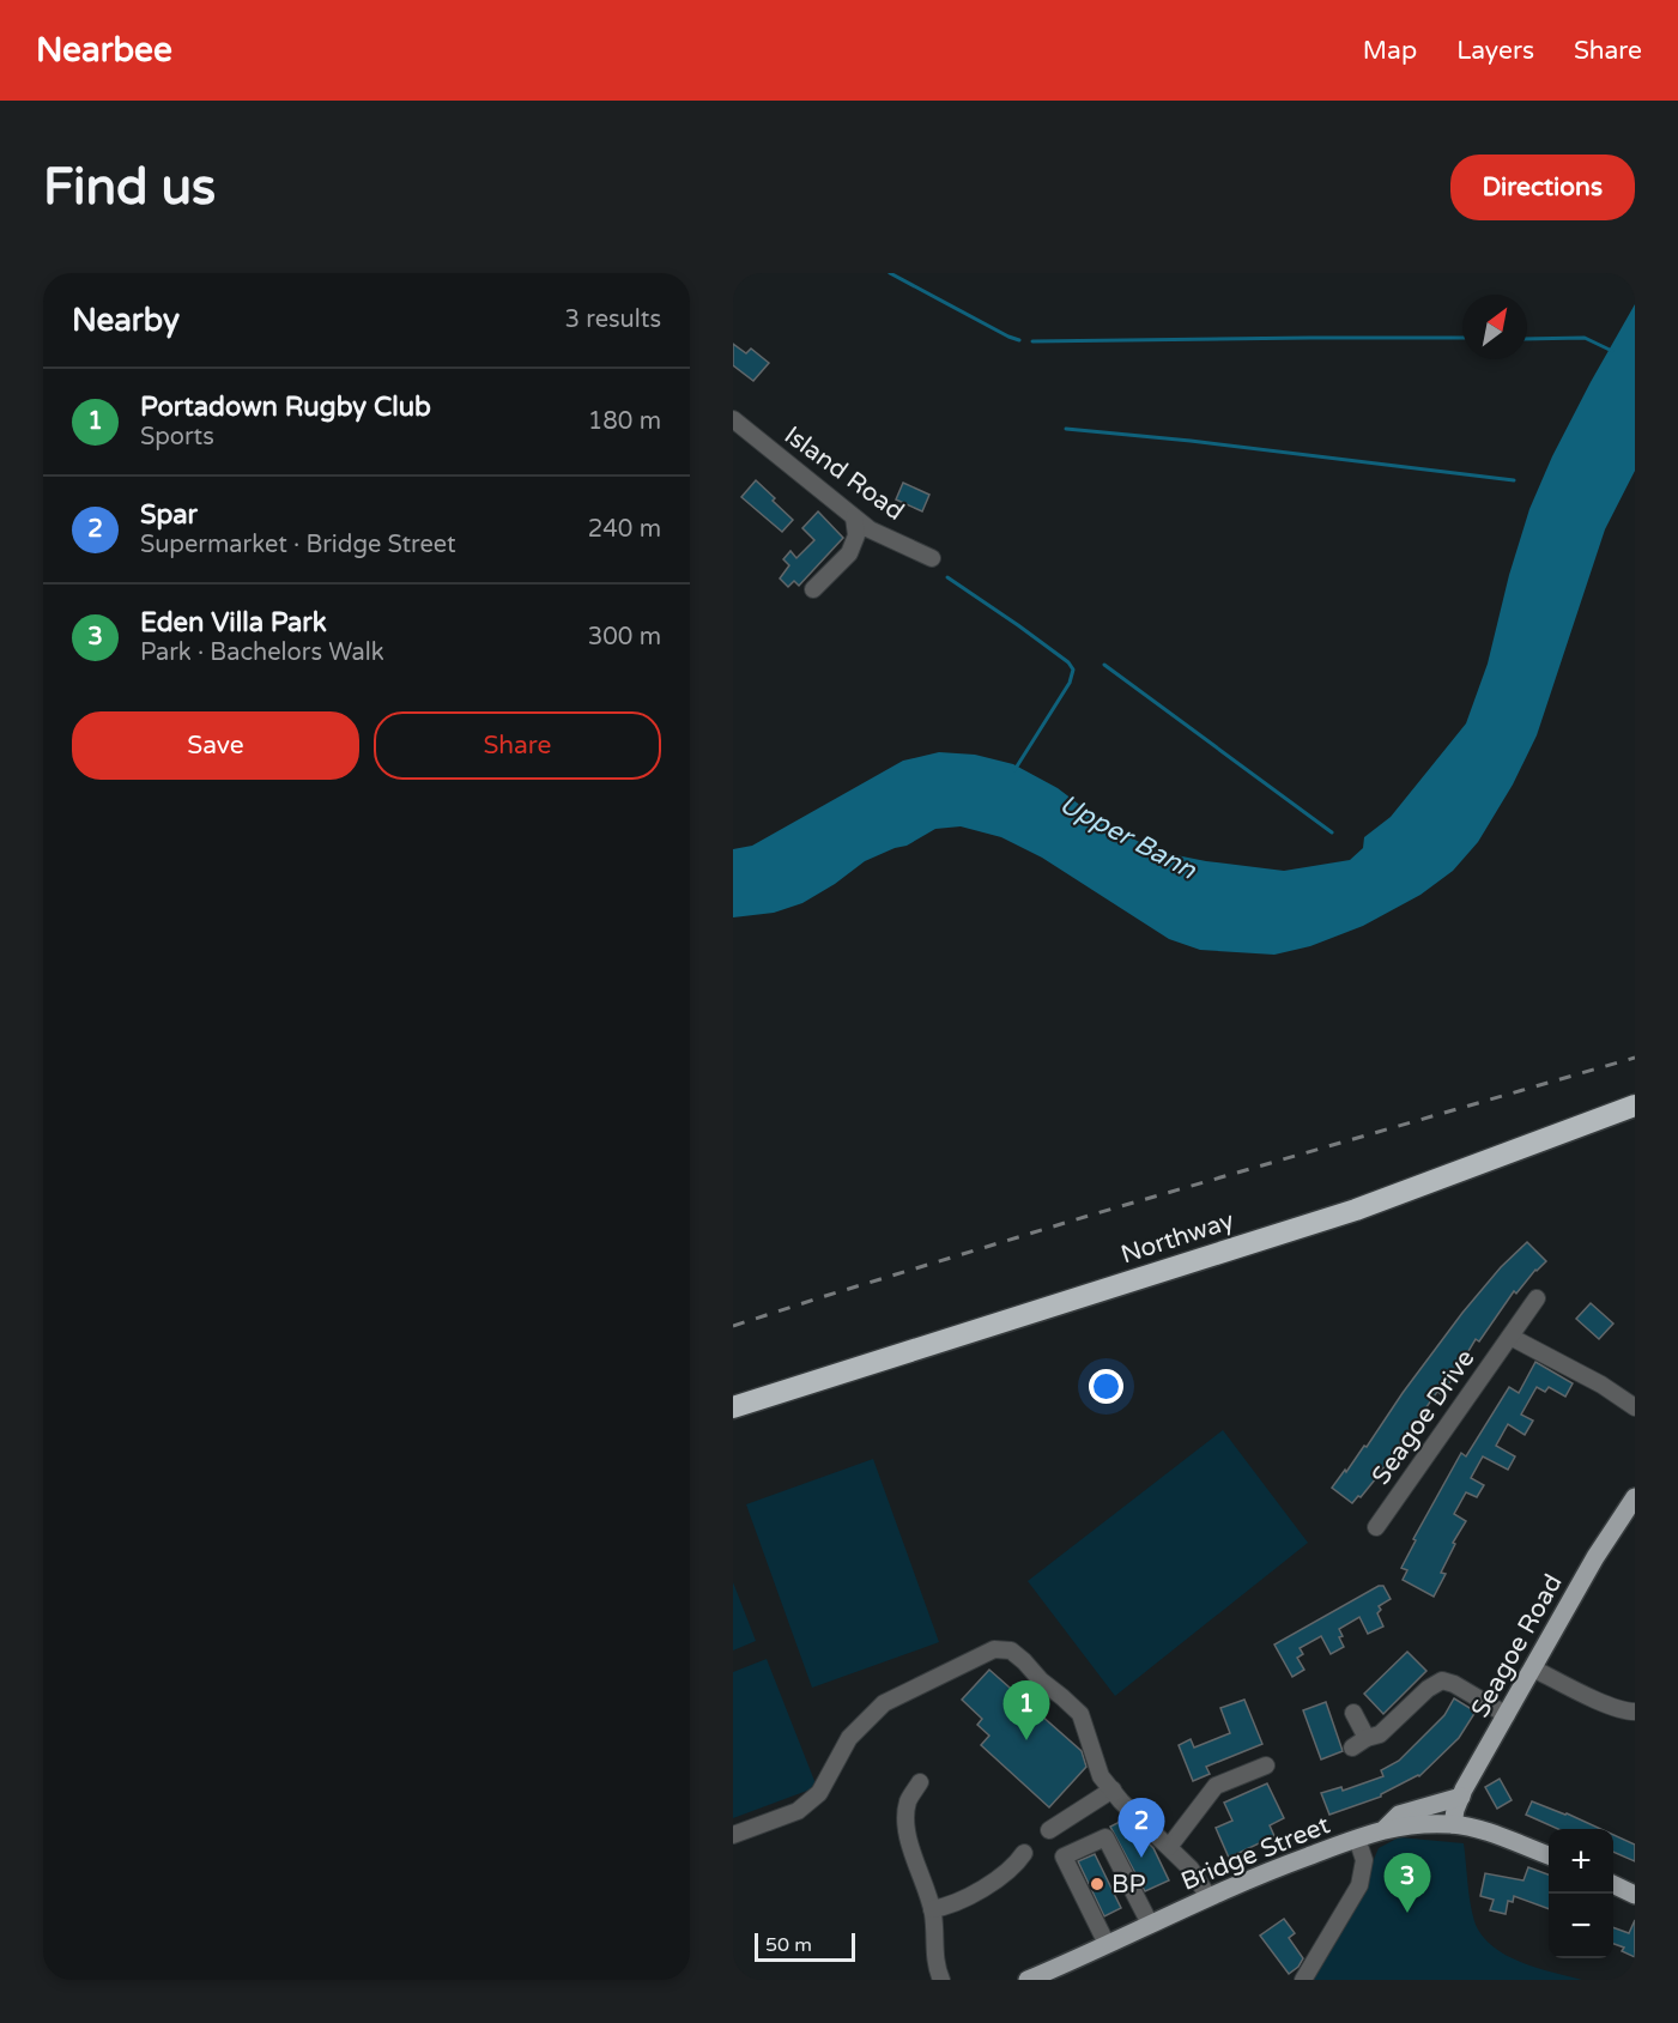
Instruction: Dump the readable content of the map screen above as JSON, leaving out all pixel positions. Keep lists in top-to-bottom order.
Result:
{
  "streets": {
    "highway": ["Northway"],
    "main road": ["Seagoe Road", "Bridge Street"],
    "street": ["Island Road", "Seagoe Drive"]
  },
  "water": ["Upper Bann"],
  "places": ["BP"],
  "scale_bar": "50 m",
  "north": "top right",
  "page": {
    "header": "Nearbee",
    "nav": ["Map", "Layers", "Share"],
    "buttons": [
      "Directions",
      ["Save", "Share"]
    ],
    "title": "Find us",
    "heading": ["Nearby", "3 results"],
    "list": [
      {
        "mark": "1",
        "name": "Portadown Rugby Club",
        "note": "Sports",
        "value": "180 m"
      },
      {
        "mark": "2",
        "name": "Spar",
        "note": "Supermarket · Bridge Street",
        "value": "240 m"
      },
      {
        "mark": "3",
        "name": "Eden Villa Park",
        "note": "Park · Bachelors Walk",
        "value": "300 m"
      }
    ],
    "pins": ["1", "2", "3"],
    "map_buttons": ["+", "−"],
    "scale": "50 m"
  }
}
